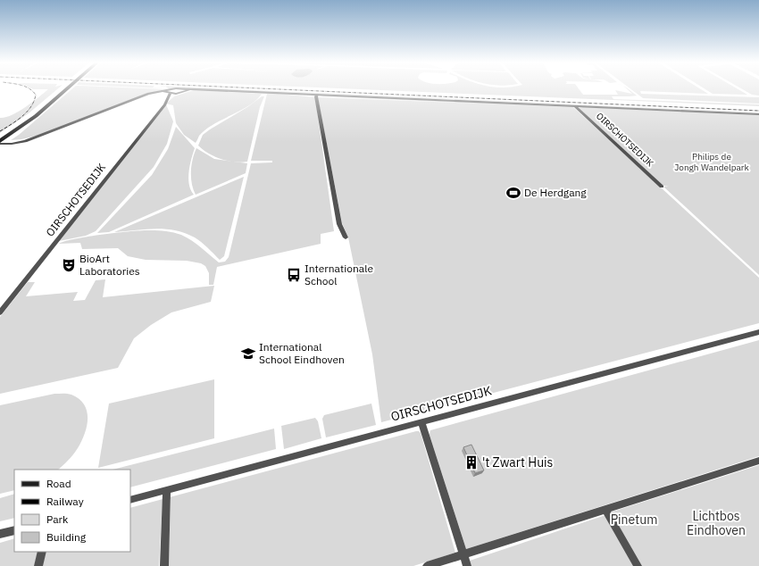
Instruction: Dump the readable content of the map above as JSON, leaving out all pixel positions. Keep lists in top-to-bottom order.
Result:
{
  "streets": {
    "street": ["OIRSCHOTSEDIJK"]
  },
  "parks": ["Philips de Jongh Wandelpark", "Lichtbos Eindhoven", "Pinetum"],
  "places": {
    "sports": ["De Herdgang"],
    "theatre": ["BioArt Laboratories"],
    "bus stop": ["Internationale School"],
    "school or university": ["International School Eindhoven"],
    "building": ["'t Zwart Huis"]
  },
  "legend": [
    "Road",
    "Railway",
    "Park",
    "Building"
  ]
}
